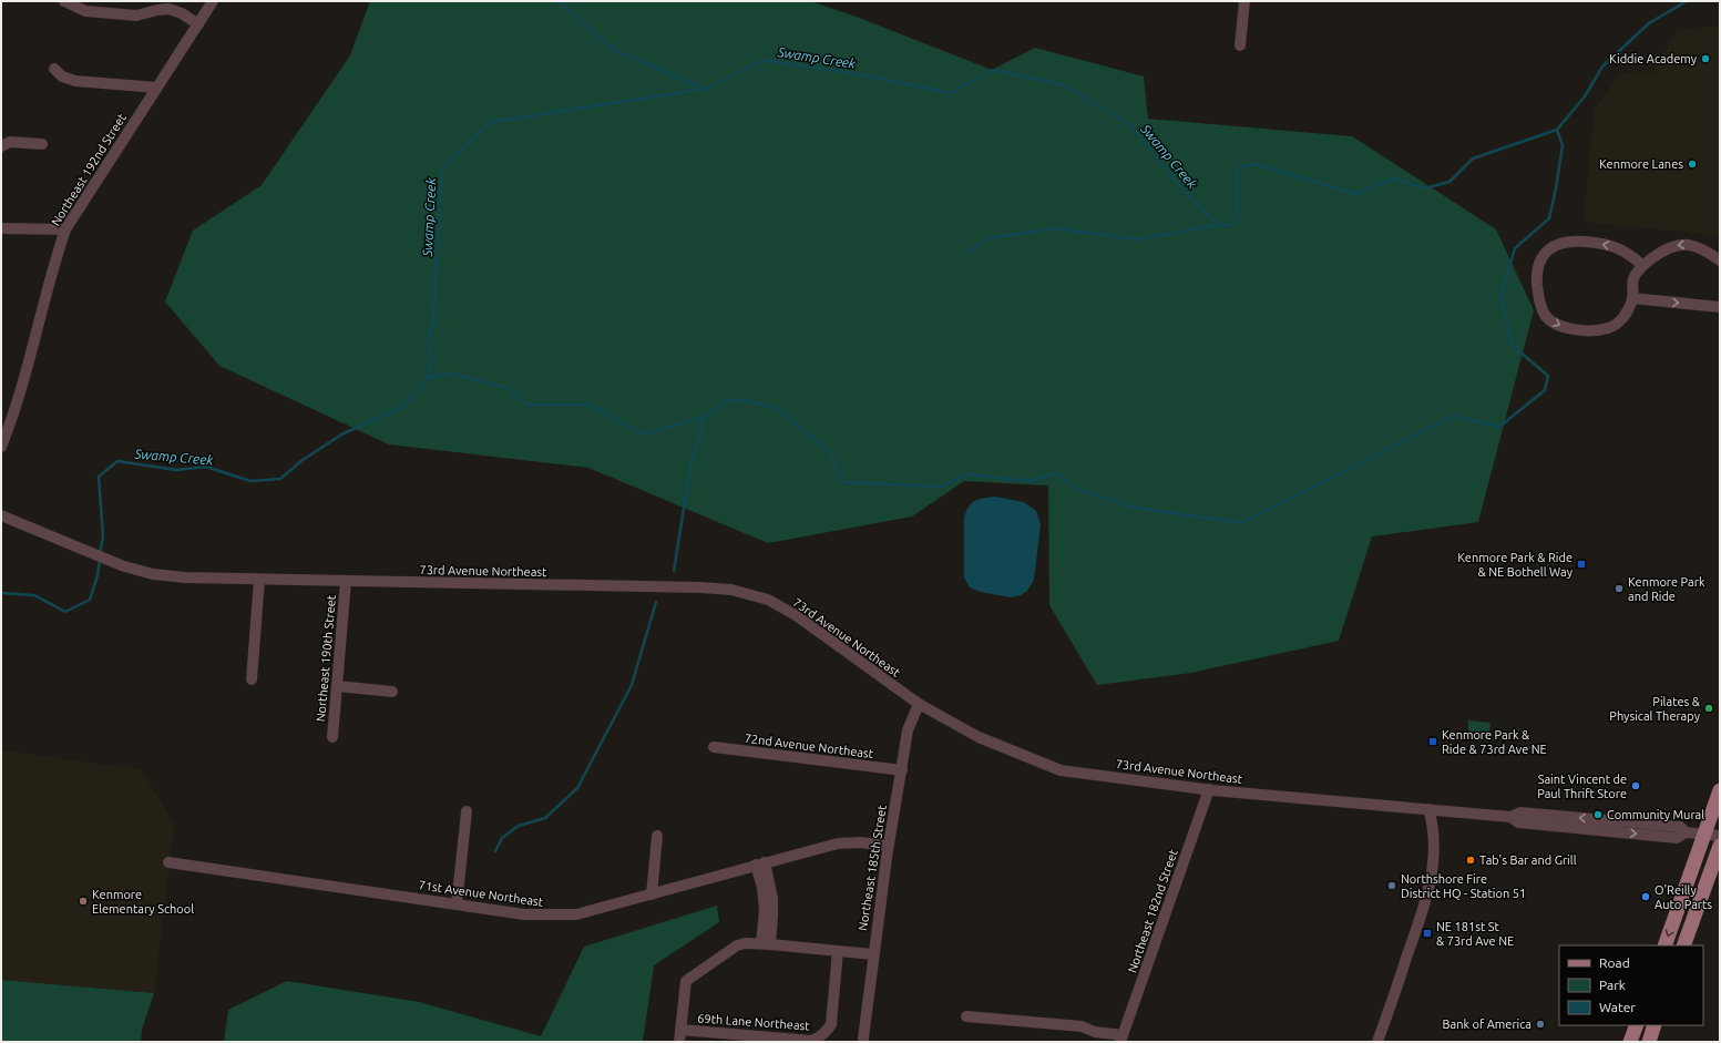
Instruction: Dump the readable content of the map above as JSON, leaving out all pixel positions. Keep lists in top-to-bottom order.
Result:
{
  "streets": {
    "street": [
      "Northeast 192nd Street",
      "73rd Avenue Northeast",
      "Northeast 190th Street",
      "72nd Avenue Northeast",
      "Northeast 185th Street",
      "71st Avenue Northeast",
      "Northeast 182nd Street",
      "69th Lane Northeast"
    ]
  },
  "crossings": [
    ["73rd Avenue Northeast", "Northeast 190th Street"],
    ["73rd Avenue Northeast", "Northeast 185th Street"],
    ["73rd Avenue Northeast", "Northeast 182nd Street"],
    ["72nd Avenue Northeast", "Northeast 185th Street"],
    ["Northeast 185th Street", "71st Avenue Northeast"]
  ],
  "water": ["Swamp Creek"],
  "places": {
    "other": [
      "Kiddie Academy",
      "Kenmore Lanes",
      "Kenmore Park and Ride",
      "Pilates & Physical Therapy",
      "Saint Vincent de Paul Thrift Store",
      "Community Mural",
      "Tab's Bar and Grill",
      "Northshore Fire District HQ - Station 51",
      "O'Reilly Auto Parts",
      "Kenmore Elementary School",
      "Bank of America"
    ],
    "transit": ["Kenmore Park & Ride & NE Bothell Way", "Kenmore Park & Ride & 73rd Ave NE", "NE 181st St & 73rd Ave NE"]
  },
  "legend": ["Road", "Park", "Water"]
}
